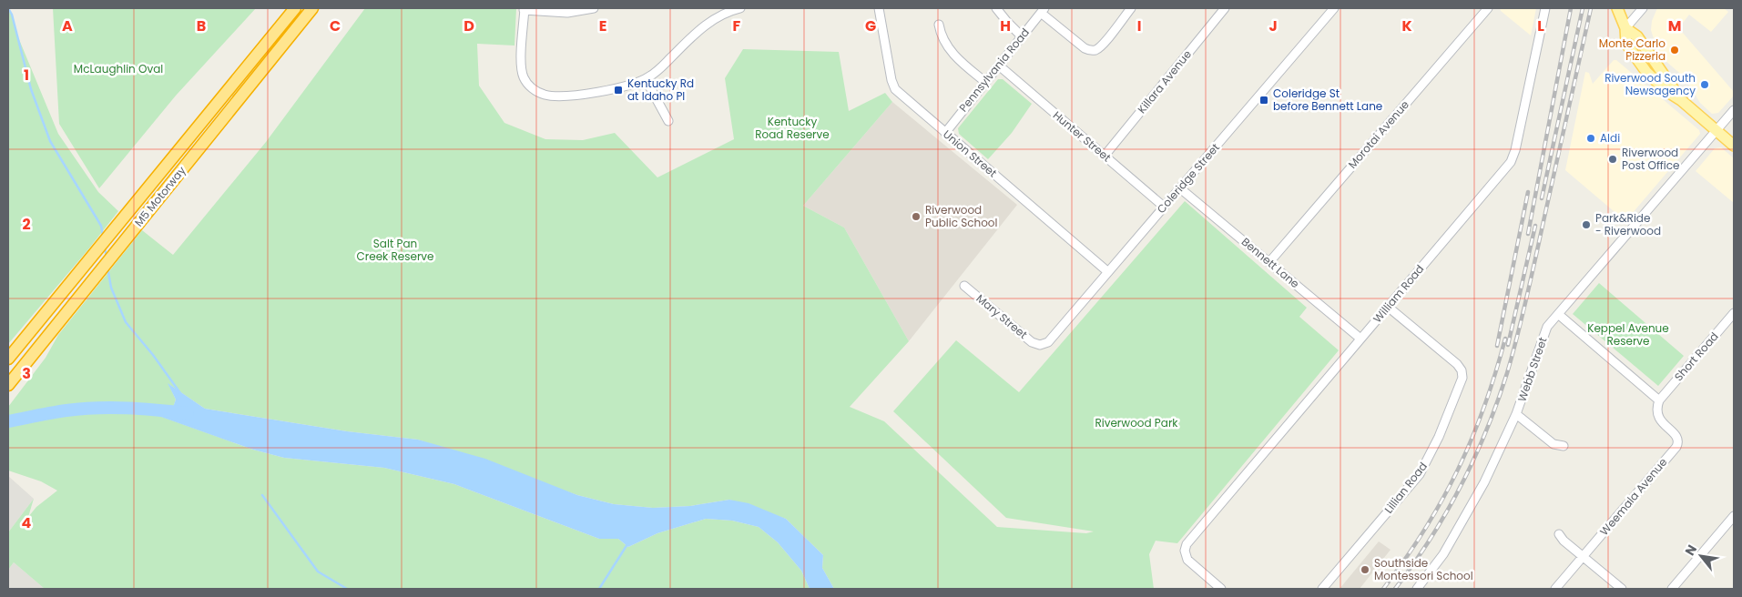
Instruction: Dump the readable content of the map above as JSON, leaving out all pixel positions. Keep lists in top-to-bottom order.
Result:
{
  "streets": {
    "highway": ["M5 Motorway"],
    "street": [
      "Pennsylvania Road",
      "Killara Avenue",
      "Morotai Avenue",
      "Hunter Street",
      "Union Street",
      "Coleridge Street",
      "Bennett Lane",
      "William Road",
      "Mary Street",
      "Short Road",
      "Webb Street",
      "Lillian Road",
      "Weemala Avenue"
    ]
  },
  "crossings": [
    ["Pennsylvania Road", "Hunter Street"],
    ["Pennsylvania Road", "Union Street"],
    ["Killara Avenue", "Hunter Street"],
    ["Morotai Avenue", "Bennett Lane"],
    ["Hunter Street", "Coleridge Street"],
    ["Union Street", "Coleridge Street"],
    ["Coleridge Street", "Bennett Lane"],
    ["Coleridge Street", "Mary Street"],
    ["Bennett Lane", "William Road"],
    ["William Road", "Lillian Road"],
    ["Short Road", "Weemala Avenue"]
  ],
  "parks": [
    "McLaughlin Oval",
    "Kentucky Road Reserve",
    "Salt Pan Creek Reserve",
    "Keppel Avenue Reserve",
    "Riverwood Park"
  ],
  "places": {
    "other": [
      "Monte Carlo Pizzeria",
      "Riverwood South Newsagency",
      "Aldi",
      "Riverwood Post Office",
      "Riverwood Public School",
      "Park&Ride - Riverwood",
      "Southside Montessori School"
    ],
    "transit": ["Kentucky Rd at Idaho Pl", "Coleridge St before Bennett Lane"]
  },
  "north": "top left",
  "grid": {
    "columns": [
      "A",
      "B",
      "C",
      "D",
      "E",
      "F",
      "G",
      "H",
      "I",
      "J",
      "K",
      "L",
      "M"
    ],
    "rows": [
      "1",
      "2",
      "3",
      "4"
    ]
  }
}
